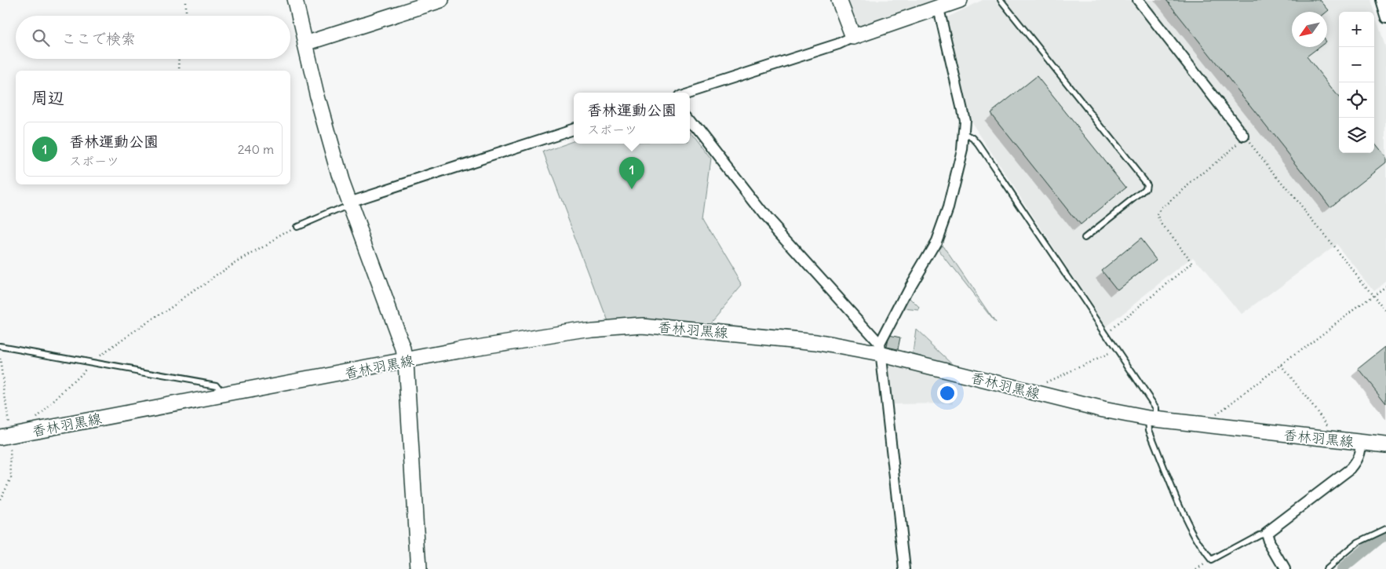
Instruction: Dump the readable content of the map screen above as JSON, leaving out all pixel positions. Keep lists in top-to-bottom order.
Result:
{
  "streets": {
    "main road": ["香林羽黒線"]
  },
  "north": "bottom left",
  "page": {
    "map_buttons": ["+", "−"],
    "search": "ここで検索",
    "heading": "周辺",
    "popup": ["香林運動公園", "スポーツ"],
    "list": [
      {
        "mark": "1",
        "name": "香林運動公園",
        "note": "スポーツ",
        "value": "240 m"
      }
    ],
    "pins": "1"
  }
}
